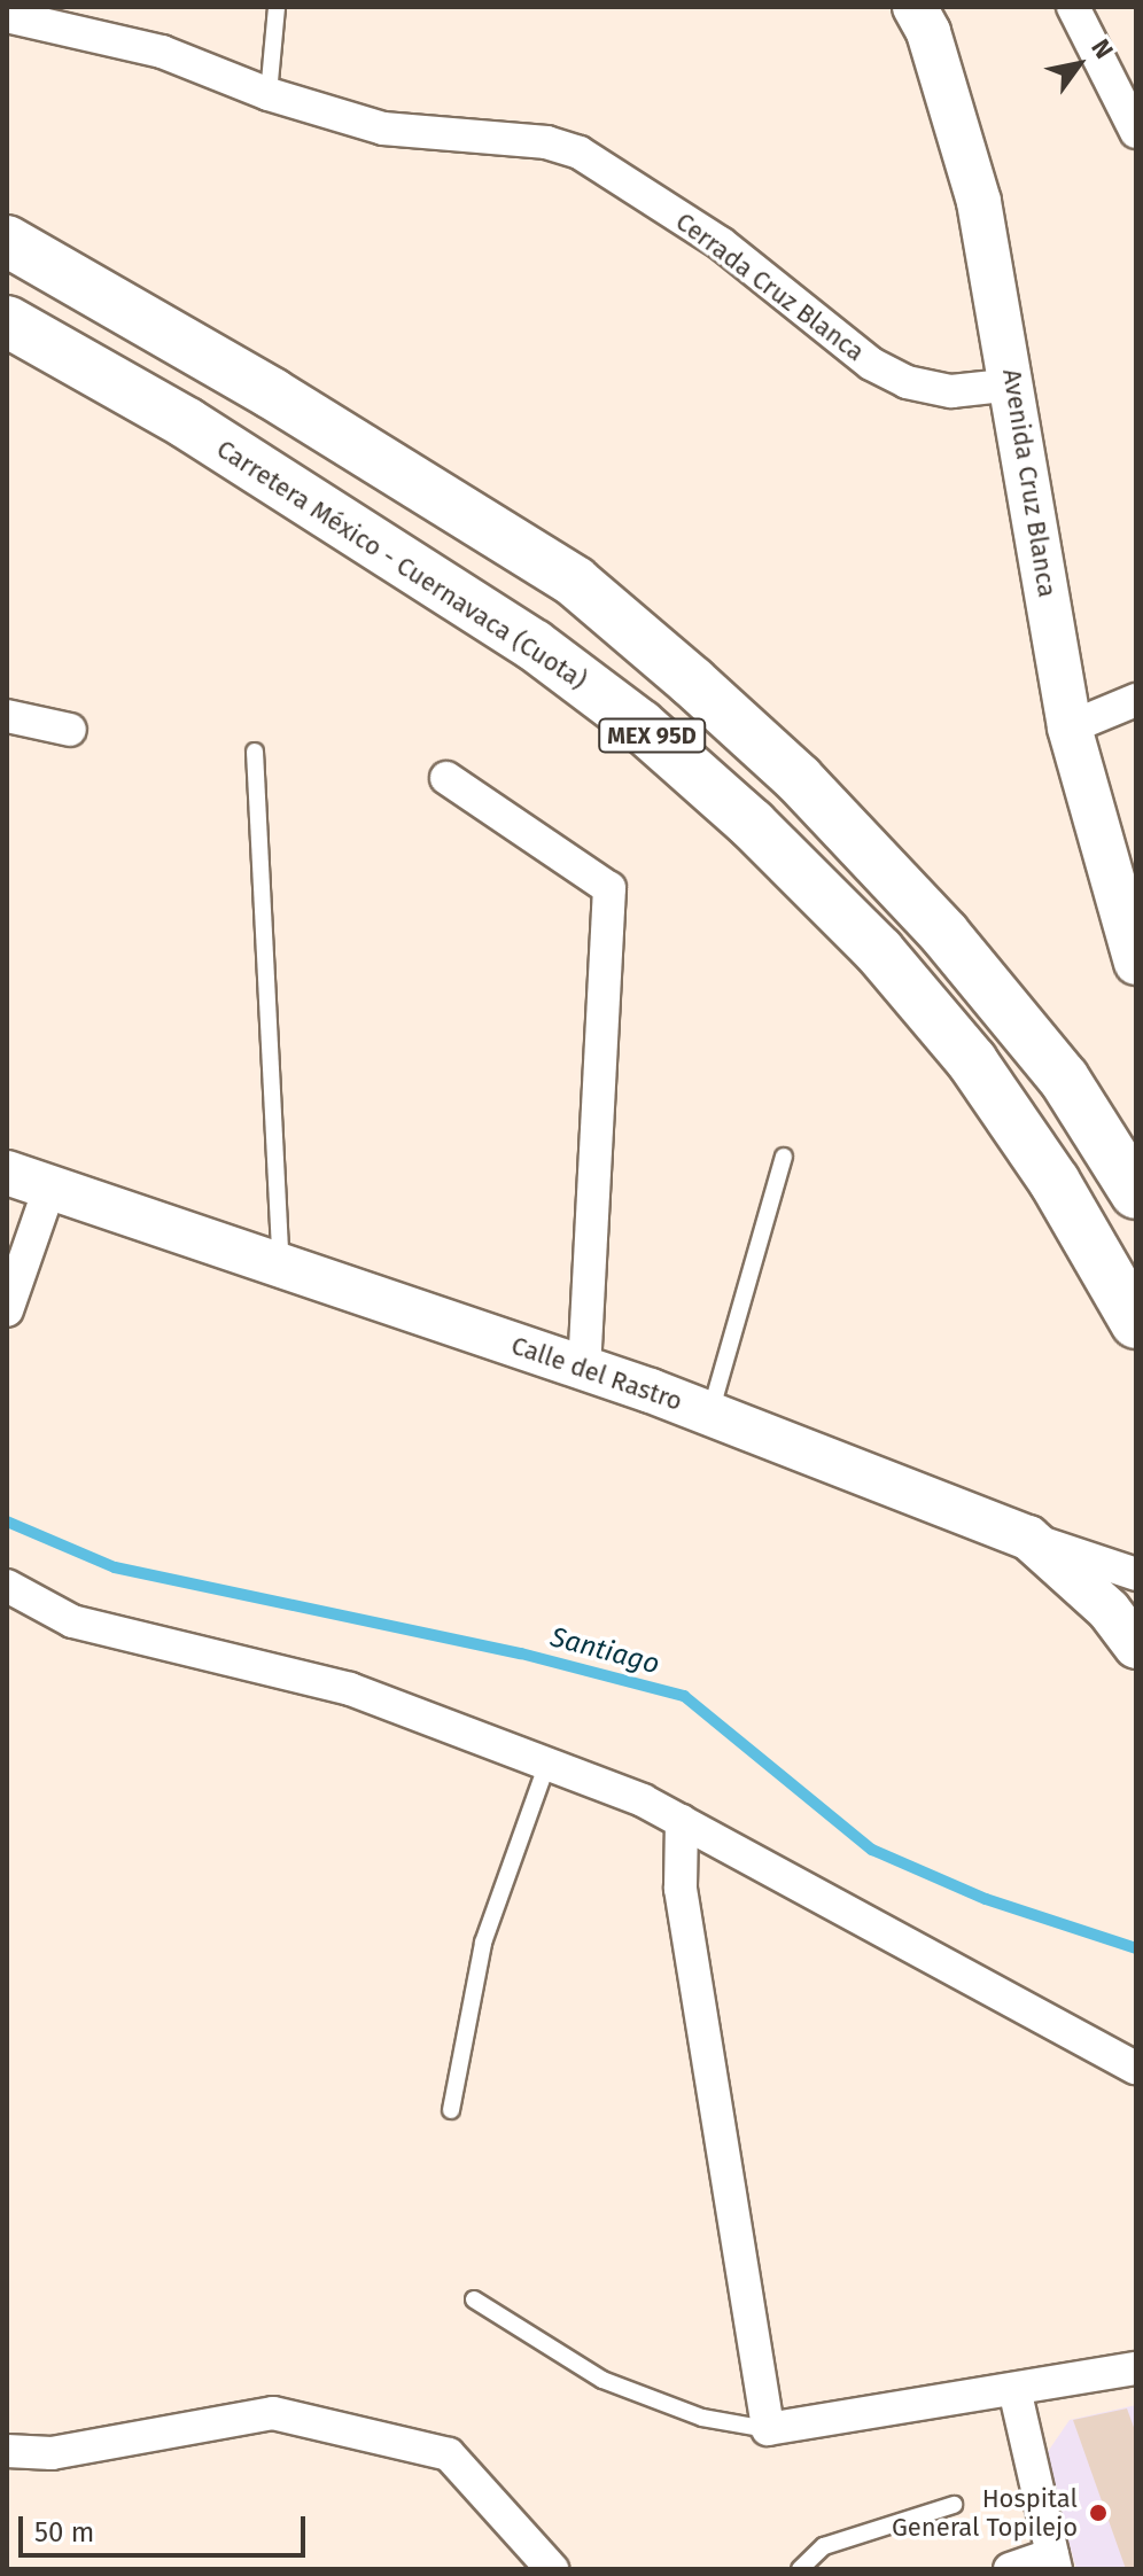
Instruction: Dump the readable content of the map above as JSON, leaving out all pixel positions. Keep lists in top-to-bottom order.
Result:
{
  "streets": {
    "highway": ["Carretera México - Cuernavaca (Cuota)", "MEX 95D"],
    "main road": ["Avenida Cruz Blanca", "Calle del Rastro"],
    "street": ["Cerrada Cruz Blanca"]
  },
  "crossings": [
    ["Cerrada Cruz Blanca", "Avenida Cruz Blanca"]
  ],
  "water": ["Santiago"],
  "places": ["Hospital General Topilejo"],
  "scale_bar": "50 m",
  "north": "top right"
}
